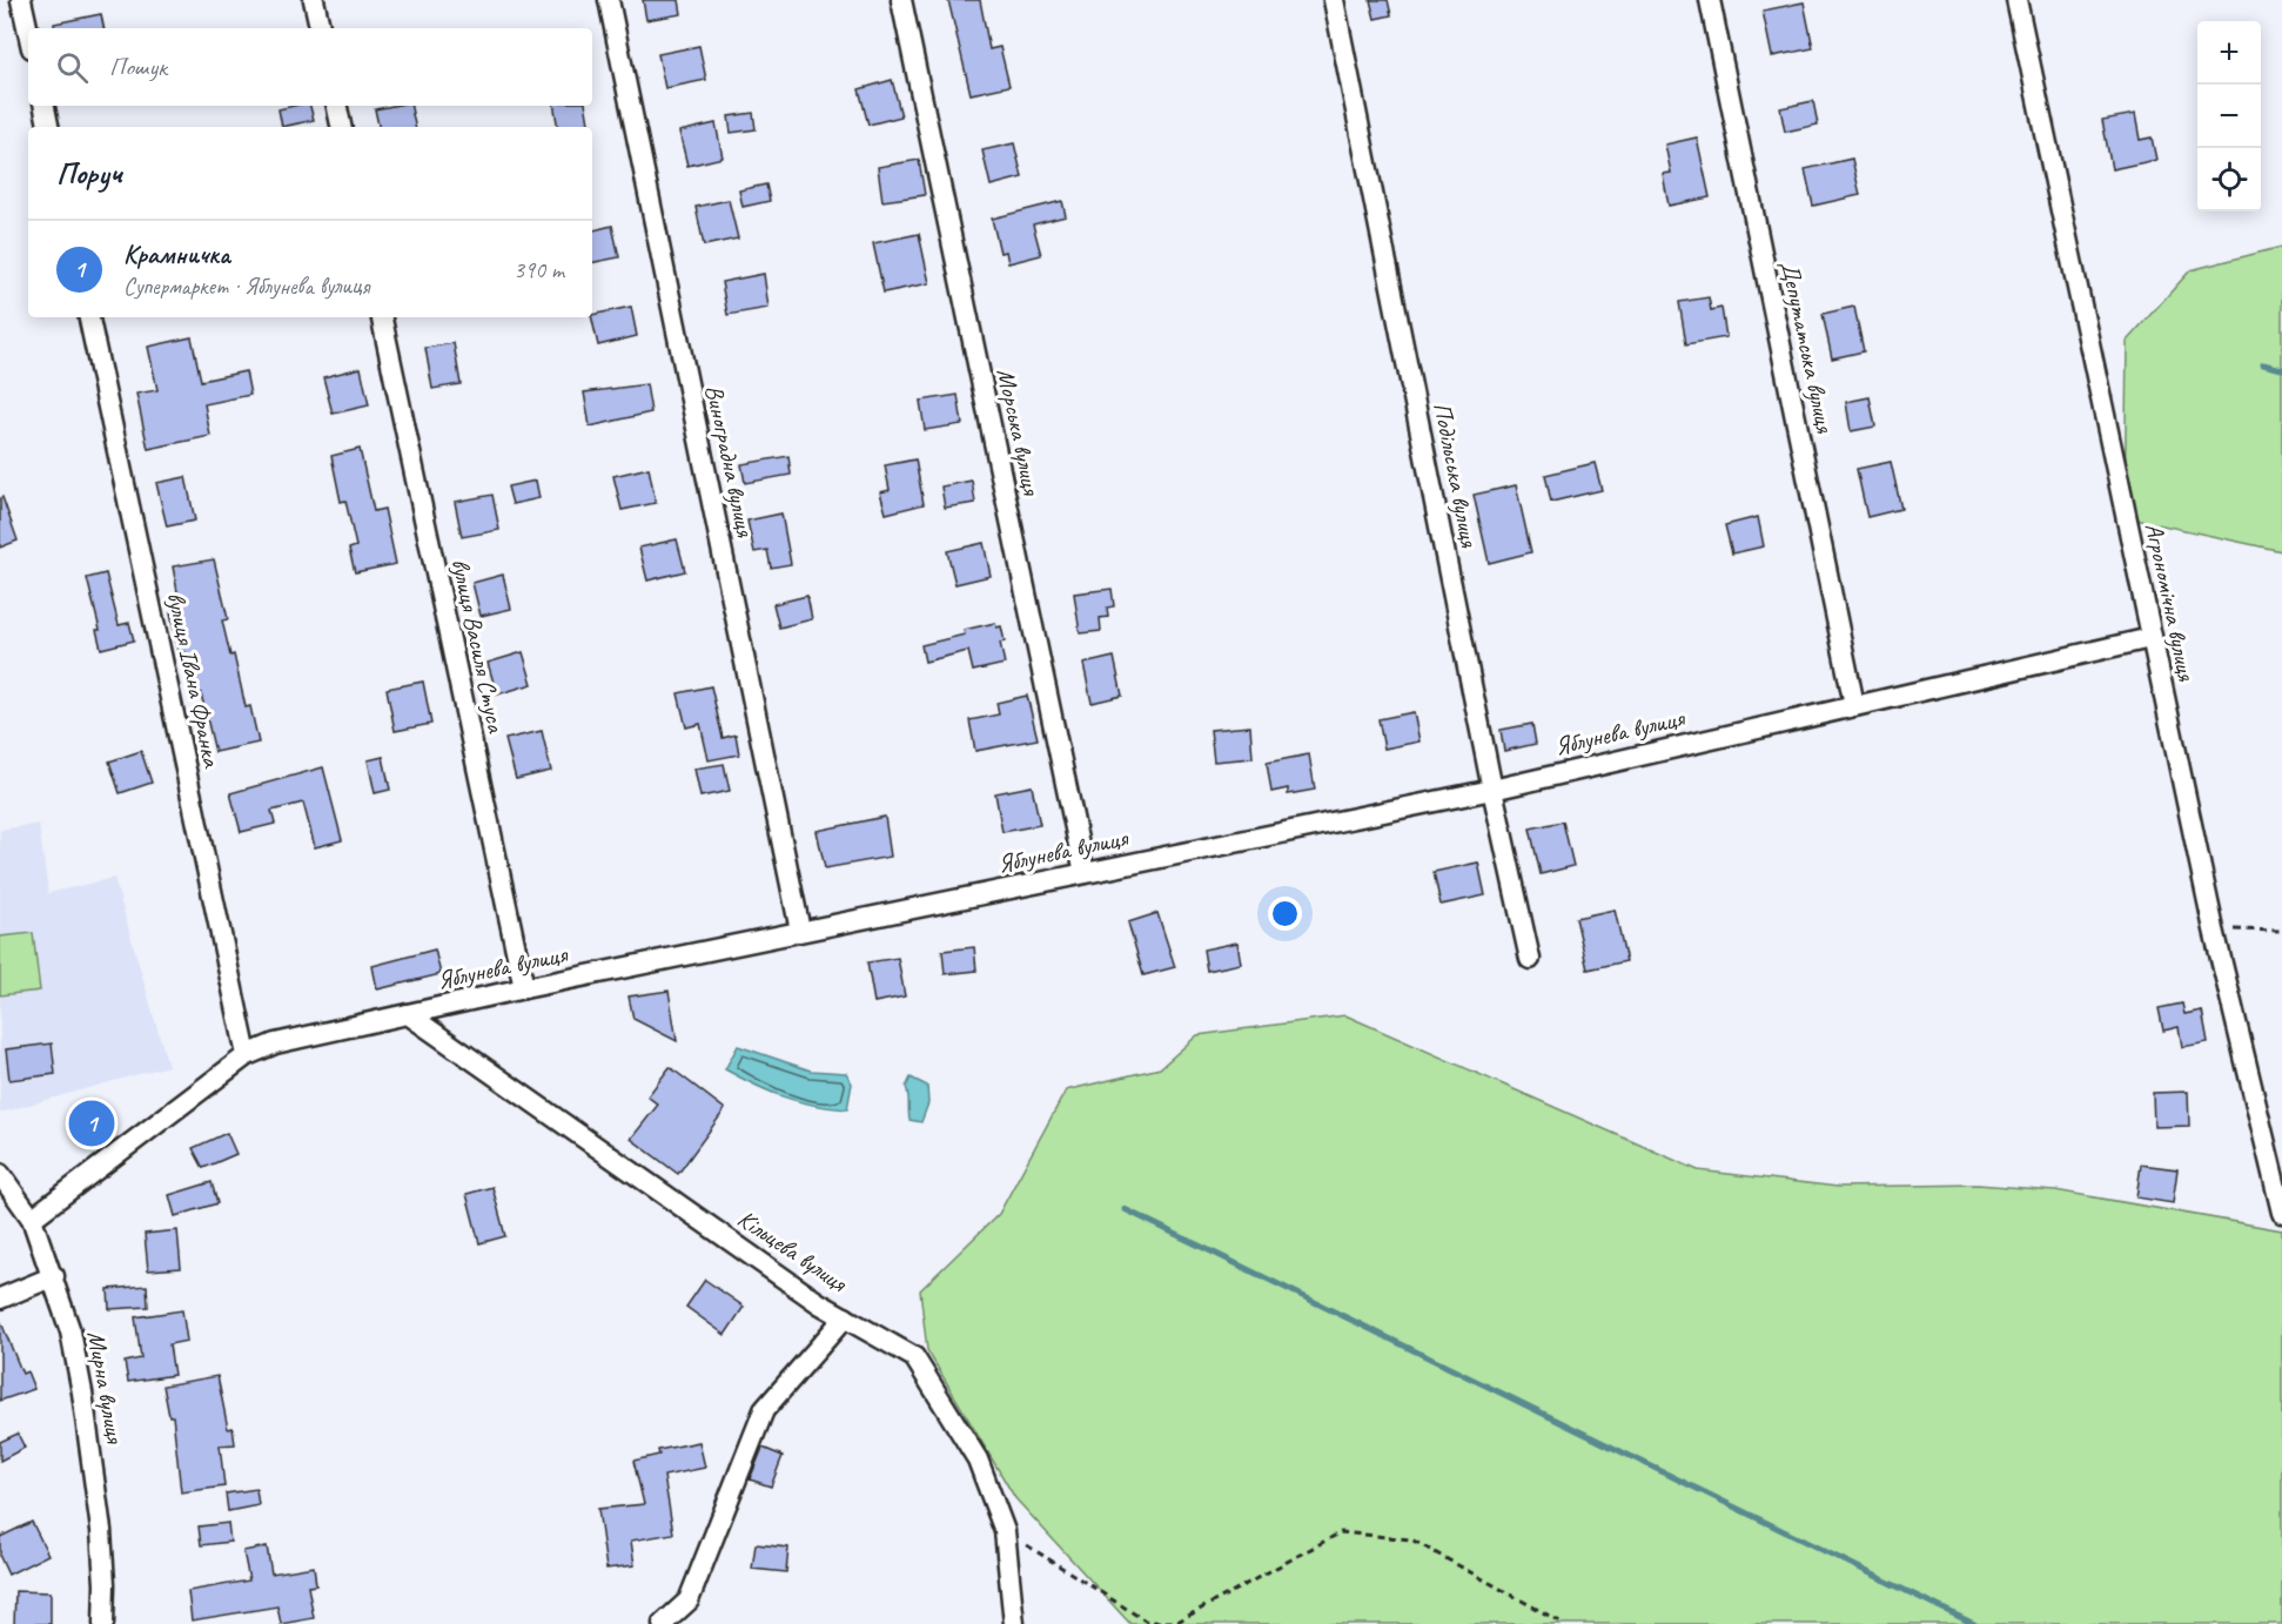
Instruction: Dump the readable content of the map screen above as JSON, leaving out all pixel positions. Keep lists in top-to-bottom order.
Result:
{
  "streets": {
    "street": [
      "Депутатська вулиця",
      "Морська вулиця",
      "Виноградна вулиця",
      "Подільська вулиця",
      "Агрономічна вулиця",
      "вулиця Василя Стуса",
      "вулиця Івана Франка",
      "Яблунева вулиця",
      "Кільцева вулиця",
      "Мирна вулиця"
    ]
  },
  "crossings": [
    ["Депутатська вулиця", "Яблунева вулиця"],
    ["Морська вулиця", "Яблунева вулиця"],
    ["Виноградна вулиця", "Яблунева вулиця"],
    ["Подільська вулиця", "Яблунева вулиця"],
    ["Агрономічна вулиця", "Яблунева вулиця"],
    ["вулиця Василя Стуса", "Яблунева вулиця"],
    ["вулиця Івана Франка", "Яблунева вулиця"],
    ["Яблунева вулиця", "Кільцева вулиця"],
    ["Яблунева вулиця", "Мирна вулиця"]
  ],
  "page": {
    "map_buttons": ["+", "−"],
    "search": "Пошук",
    "heading": "Поруч",
    "list": [
      {
        "mark": "1",
        "name": "Крамничка",
        "note": "Супермаркет · Яблунева вулиця",
        "value": "390 m"
      }
    ],
    "pins": "1"
  }
}
